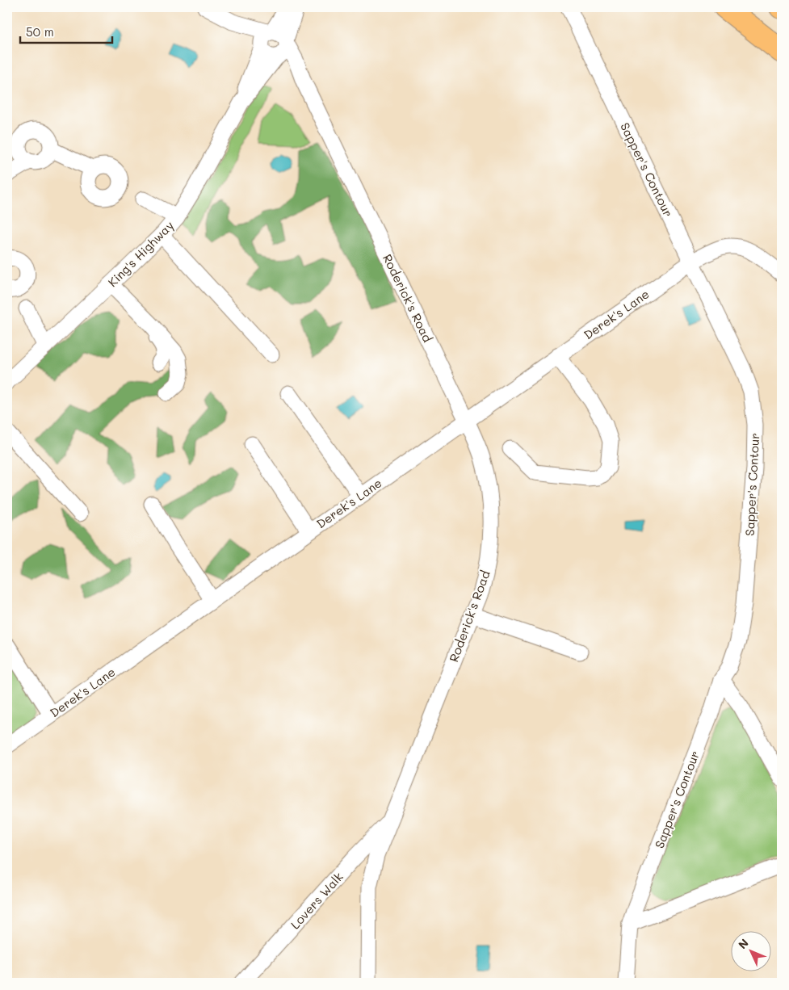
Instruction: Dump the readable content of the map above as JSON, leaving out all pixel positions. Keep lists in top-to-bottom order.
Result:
{
  "streets": {
    "street": [
      "Sapper's Contour",
      "King's Highway",
      "Roderick's Road",
      "Derek's Lane",
      "Lovers Walk"
    ]
  },
  "crossings": [
    ["Sapper's Contour", "Derek's Lane"],
    ["King's Highway", "Roderick's Road"],
    ["Roderick's Road", "Derek's Lane"],
    ["Roderick's Road", "Lovers Walk"]
  ],
  "scale_bar": "50 m",
  "north": "top left"
}
